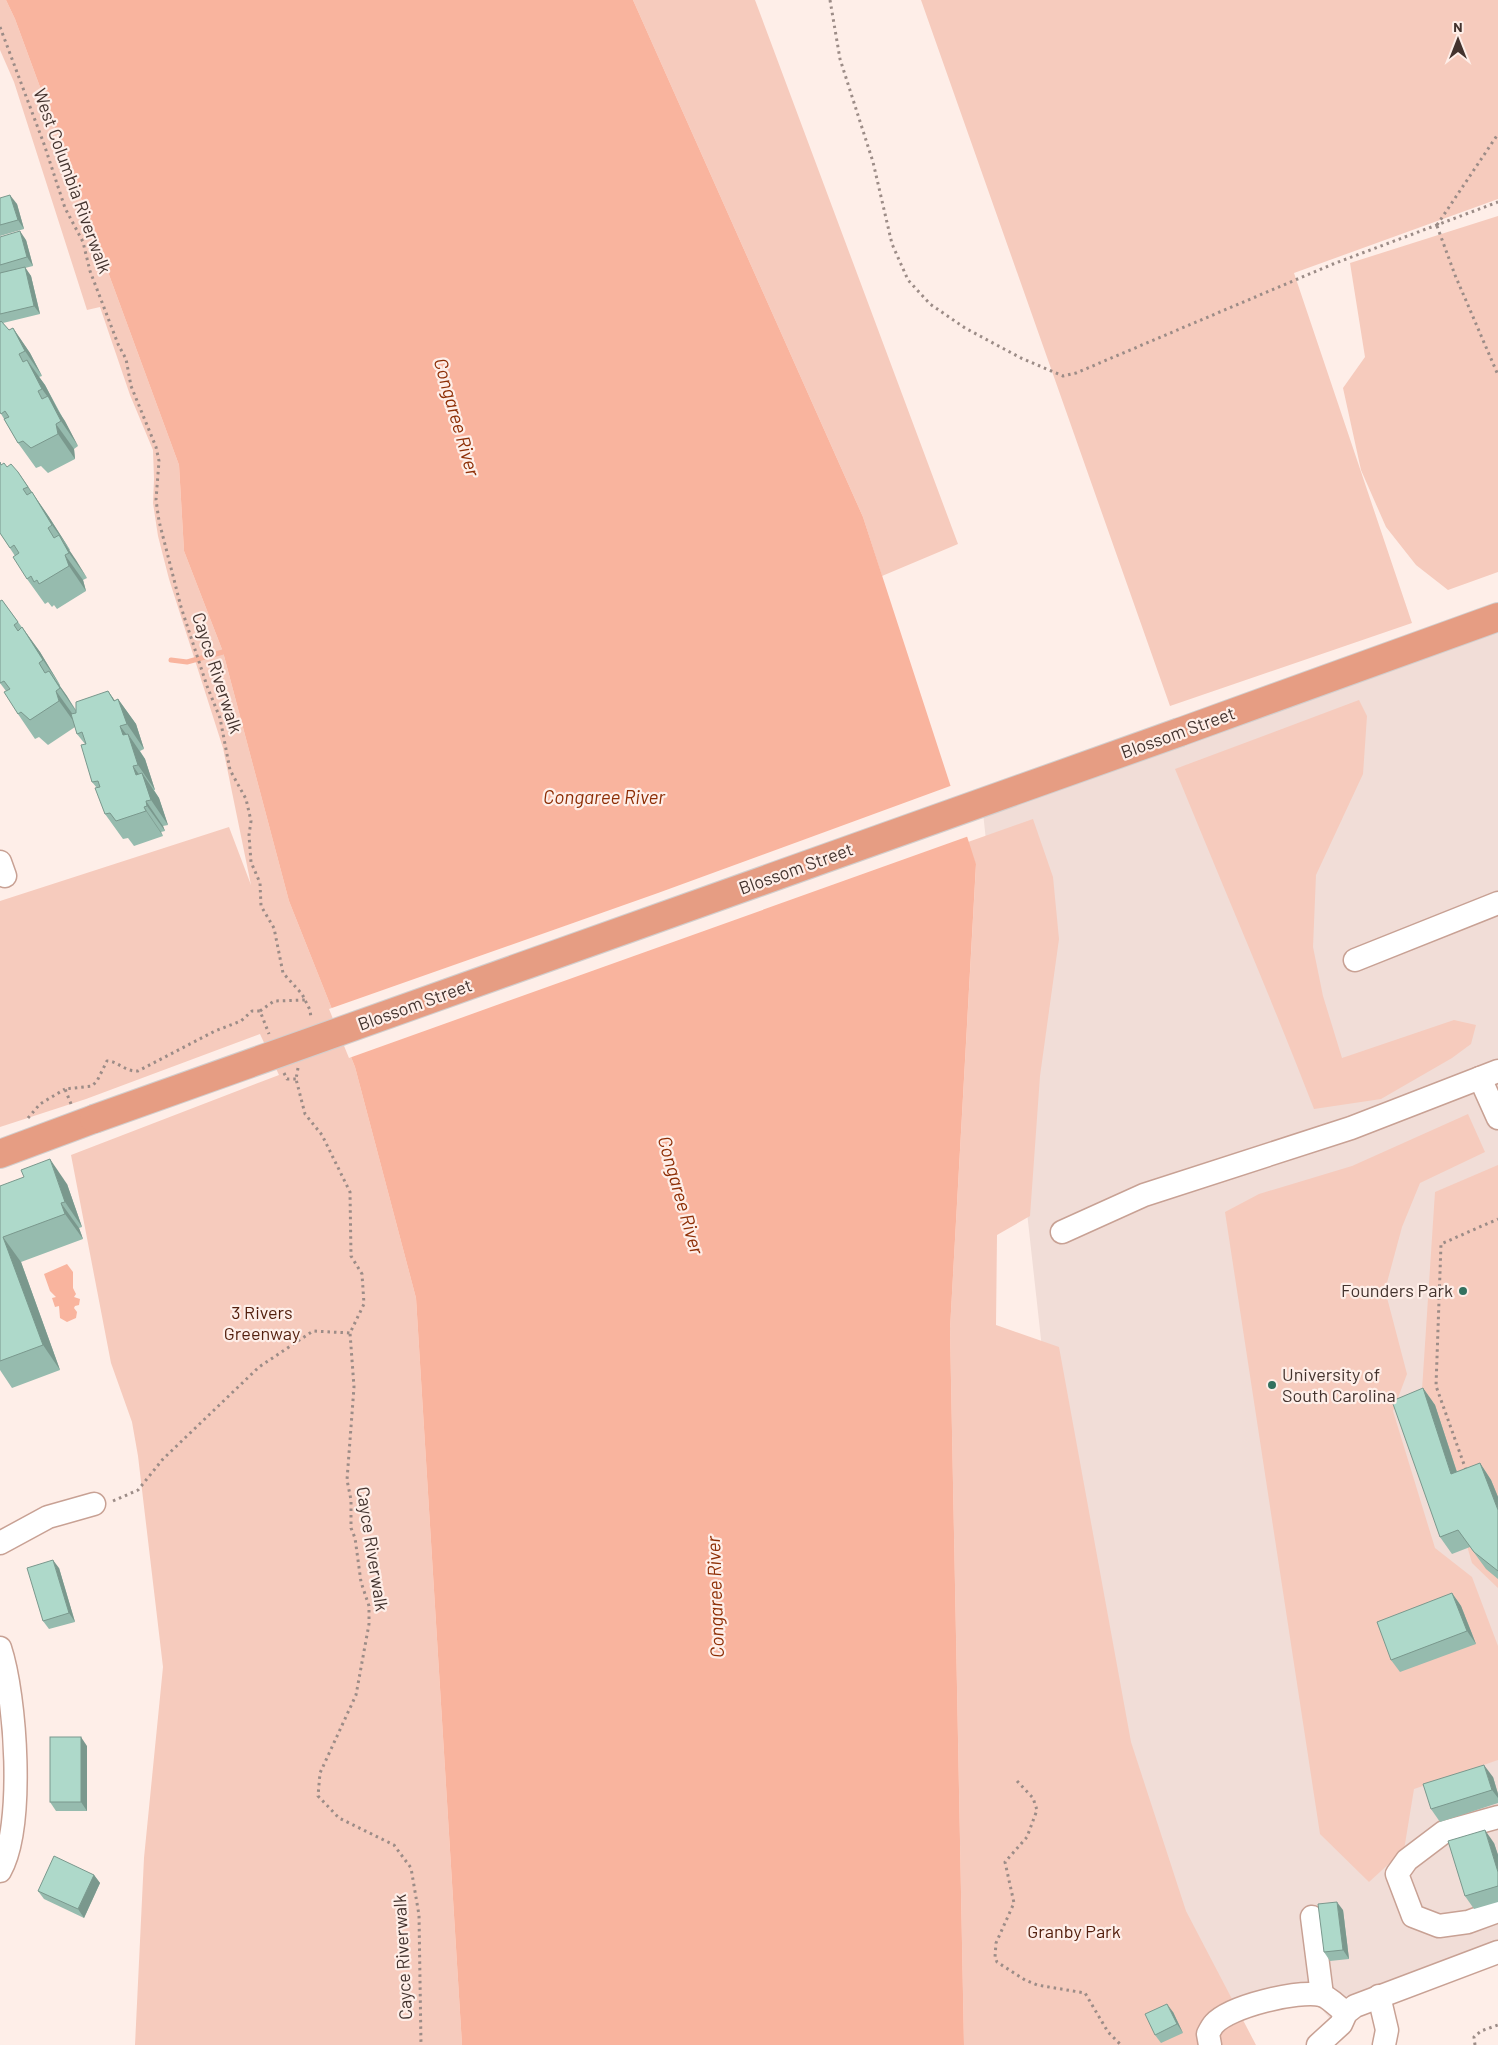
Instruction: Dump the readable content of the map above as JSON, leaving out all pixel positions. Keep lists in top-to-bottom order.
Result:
{
  "streets": {
    "main road": ["Blossom Street"],
    "path": ["West Columbia Riverwalk", "Cayce Riverwalk"]
  },
  "crossings": [
    ["West Columbia Riverwalk", "Cayce Riverwalk"]
  ],
  "water": ["Congaree River"],
  "parks": ["3 Rivers Greenway", "Granby Park"],
  "places": ["Founders Park", "University of South Carolina"],
  "north": "top"
}
